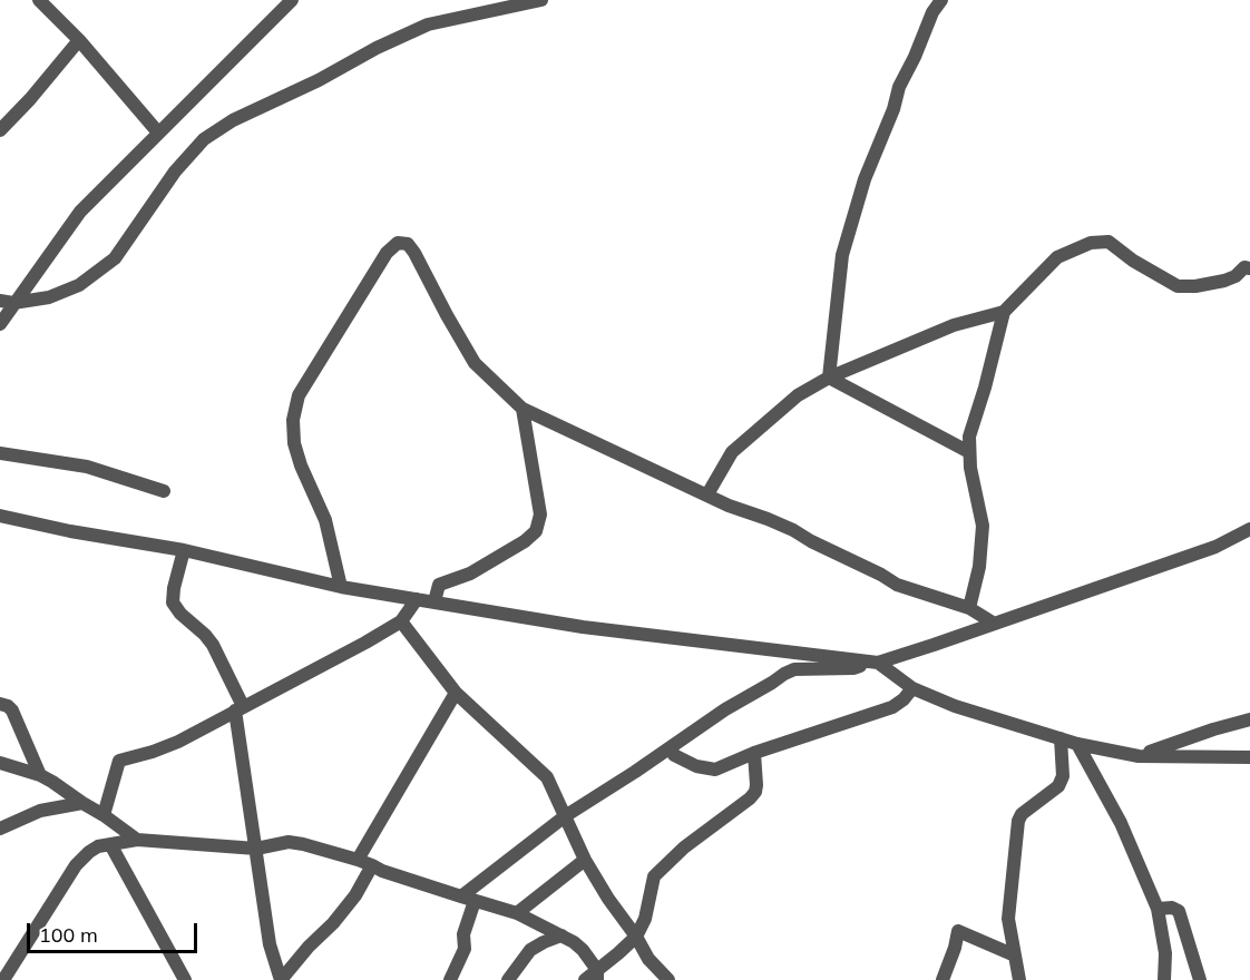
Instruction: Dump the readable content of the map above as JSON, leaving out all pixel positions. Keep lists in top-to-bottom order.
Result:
{
  "scale_bar": "100 m"
}
